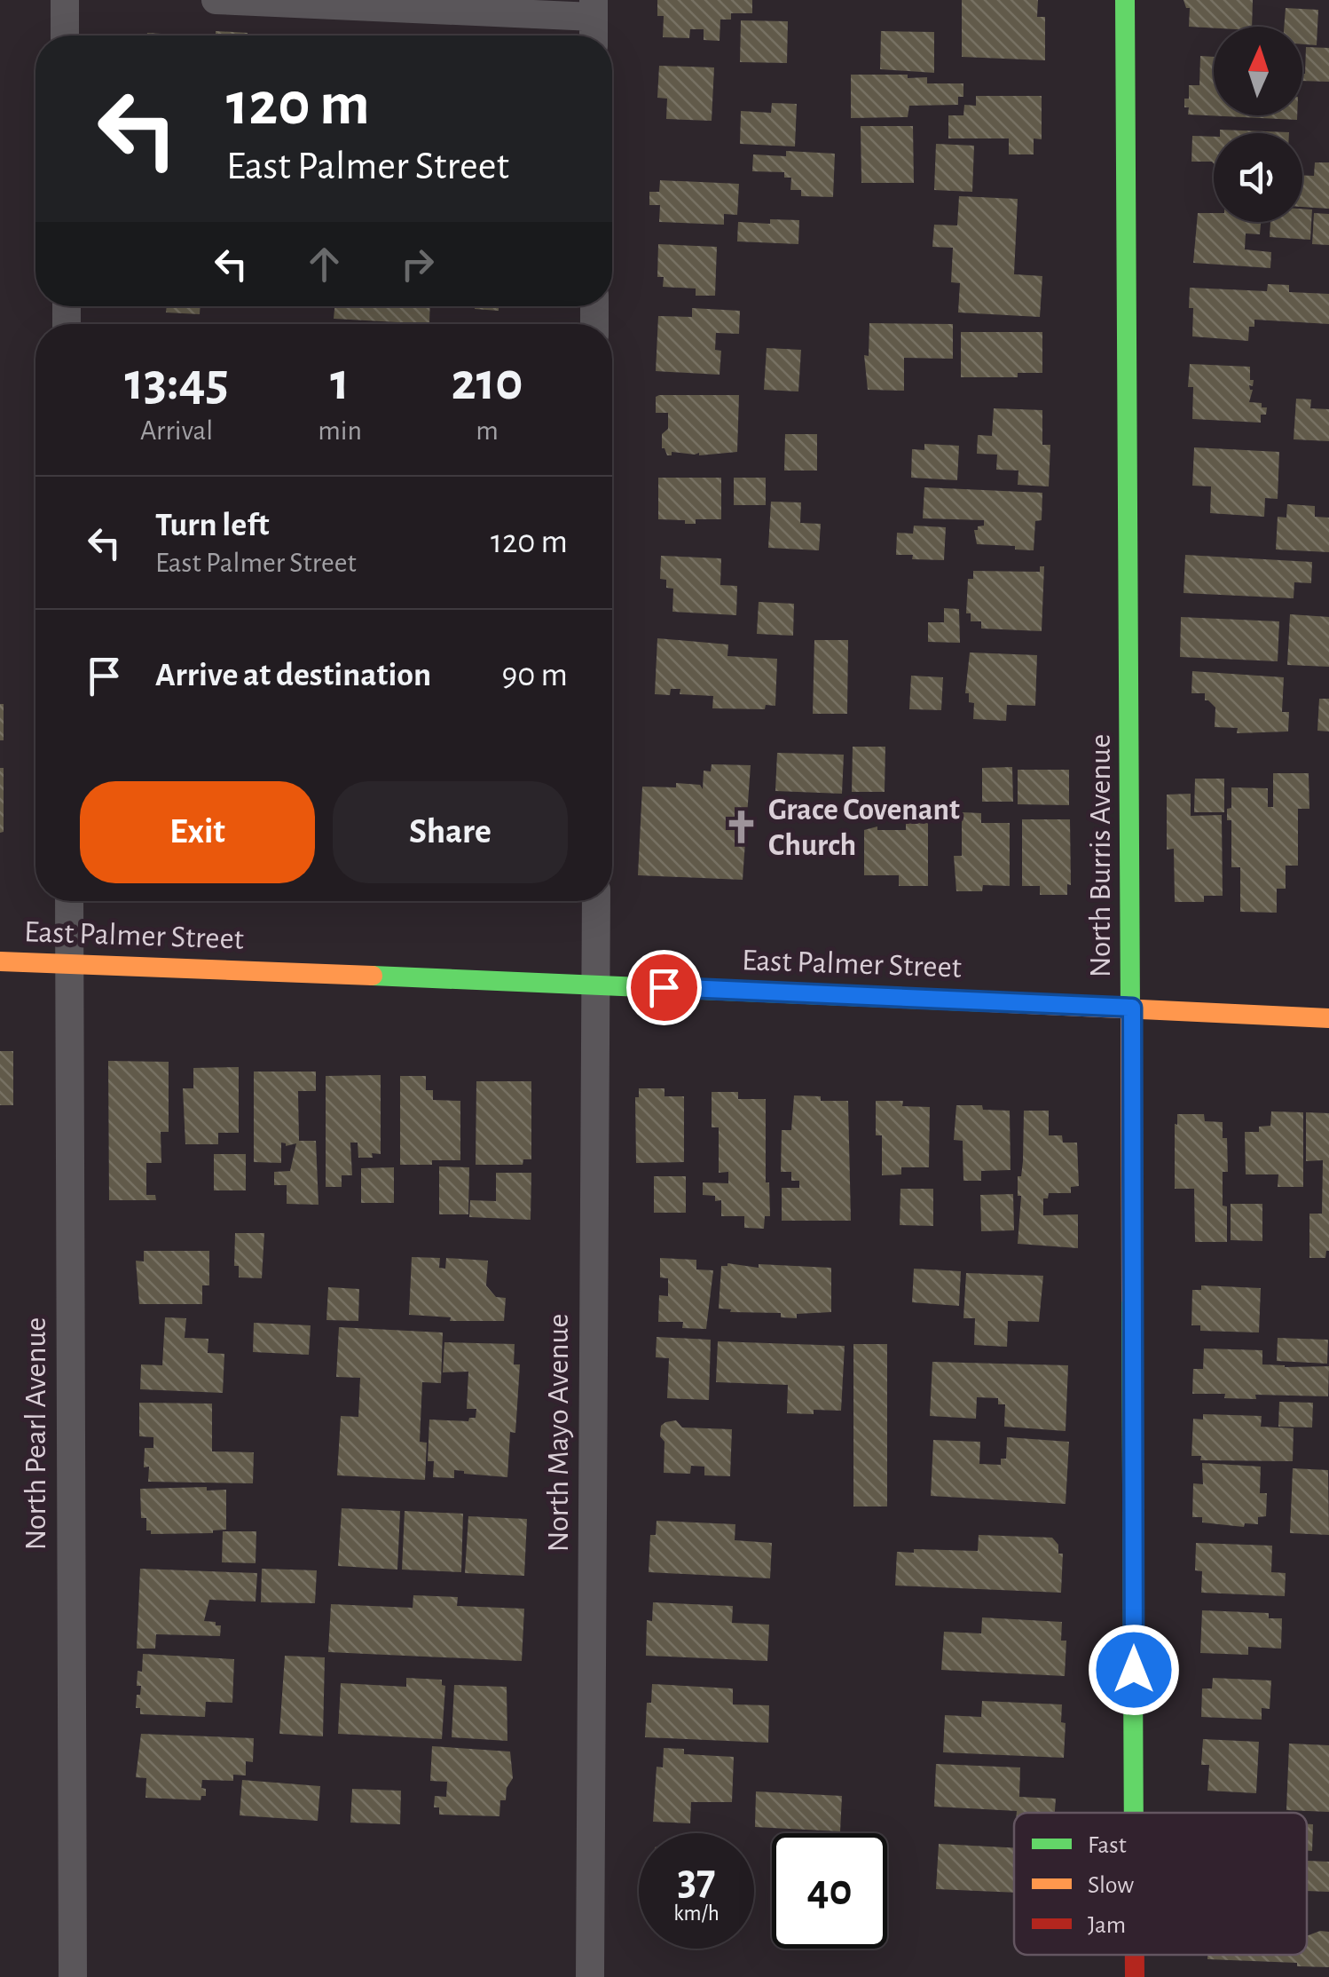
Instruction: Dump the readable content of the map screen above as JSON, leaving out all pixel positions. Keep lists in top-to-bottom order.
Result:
{
  "streets": {
    "street": [
      "North Burris Avenue",
      "East Palmer Street",
      "North Mayo Avenue",
      "North Pearl Avenue"
    ]
  },
  "crossings": [
    ["North Burris Avenue", "East Palmer Street"],
    ["East Palmer Street", "North Mayo Avenue"],
    ["East Palmer Street", "North Pearl Avenue"]
  ],
  "places": {
    "church": ["Grace Covenant Church"]
  },
  "legend": ["Fast", "Slow", "Jam"],
  "north": "top",
  "page": {
    "turn": ["120 m", "East Palmer Street"],
    "eta": [
      "13:45",
      "Arrival",
      "1",
      "min",
      "210",
      "m"
    ],
    "list": [
      {
        "name": "Turn left",
        "note": "East Palmer Street",
        "value": "120 m"
      },
      {
        "name": "Arrive at destination",
        "value": "90 m"
      }
    ],
    "buttons": ["Exit", "Share"],
    "speed": "37 km/h",
    "limit": "40"
  }
}
